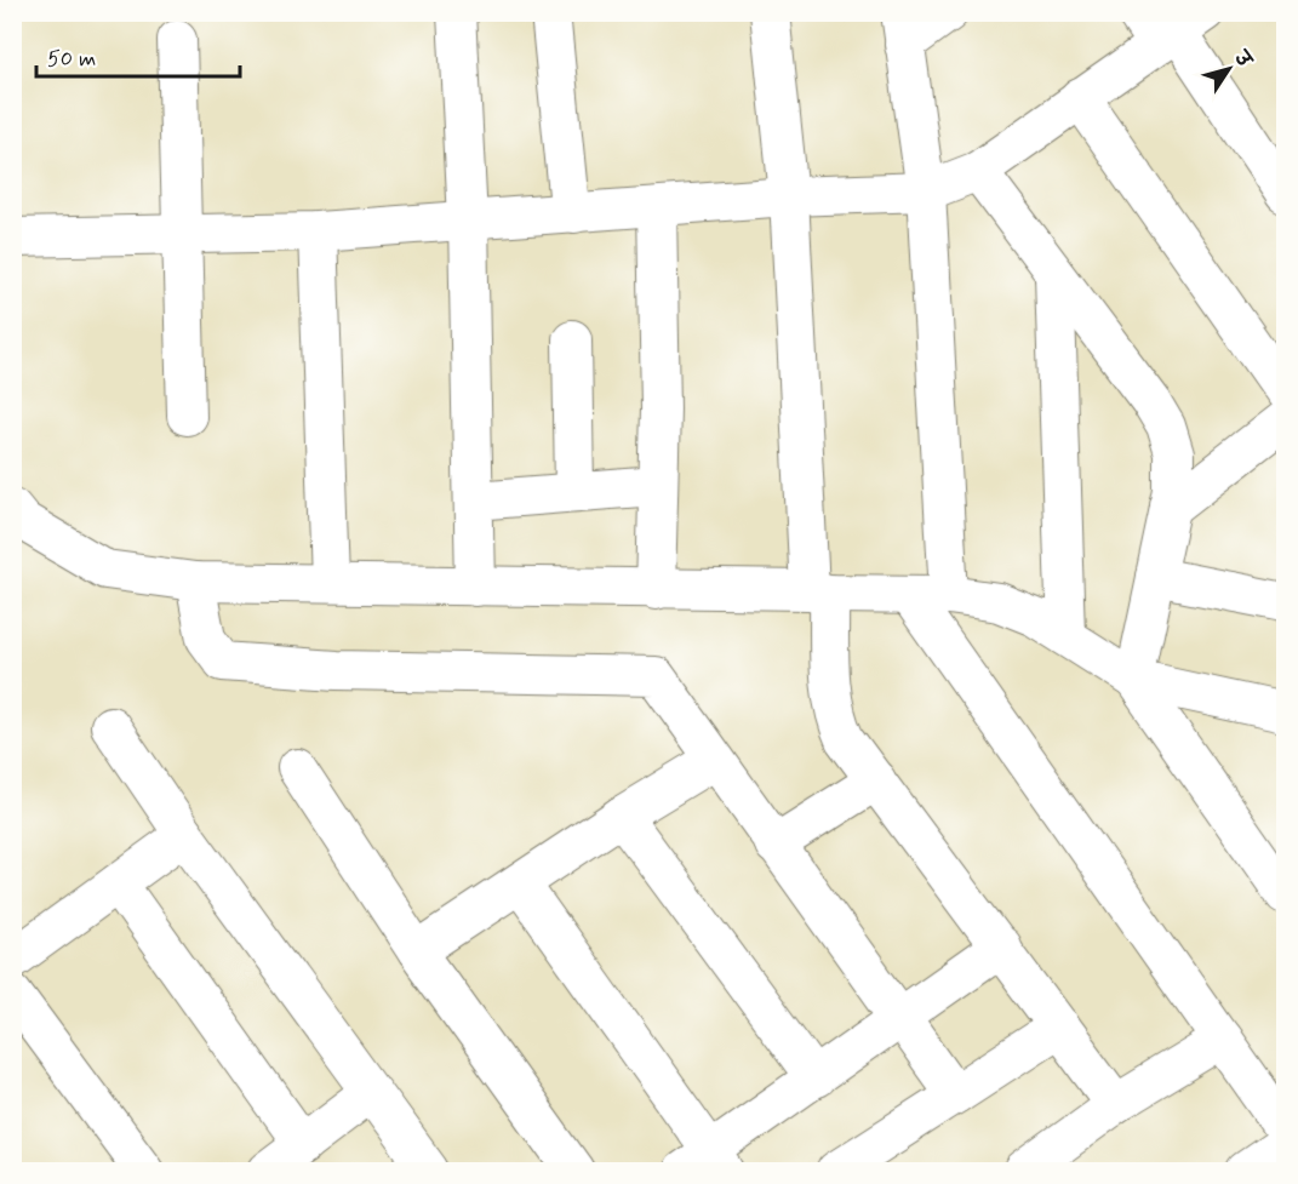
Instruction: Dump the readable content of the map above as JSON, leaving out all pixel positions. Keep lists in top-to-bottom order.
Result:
{
  "scale_bar": "50 m",
  "north": "top right"
}
